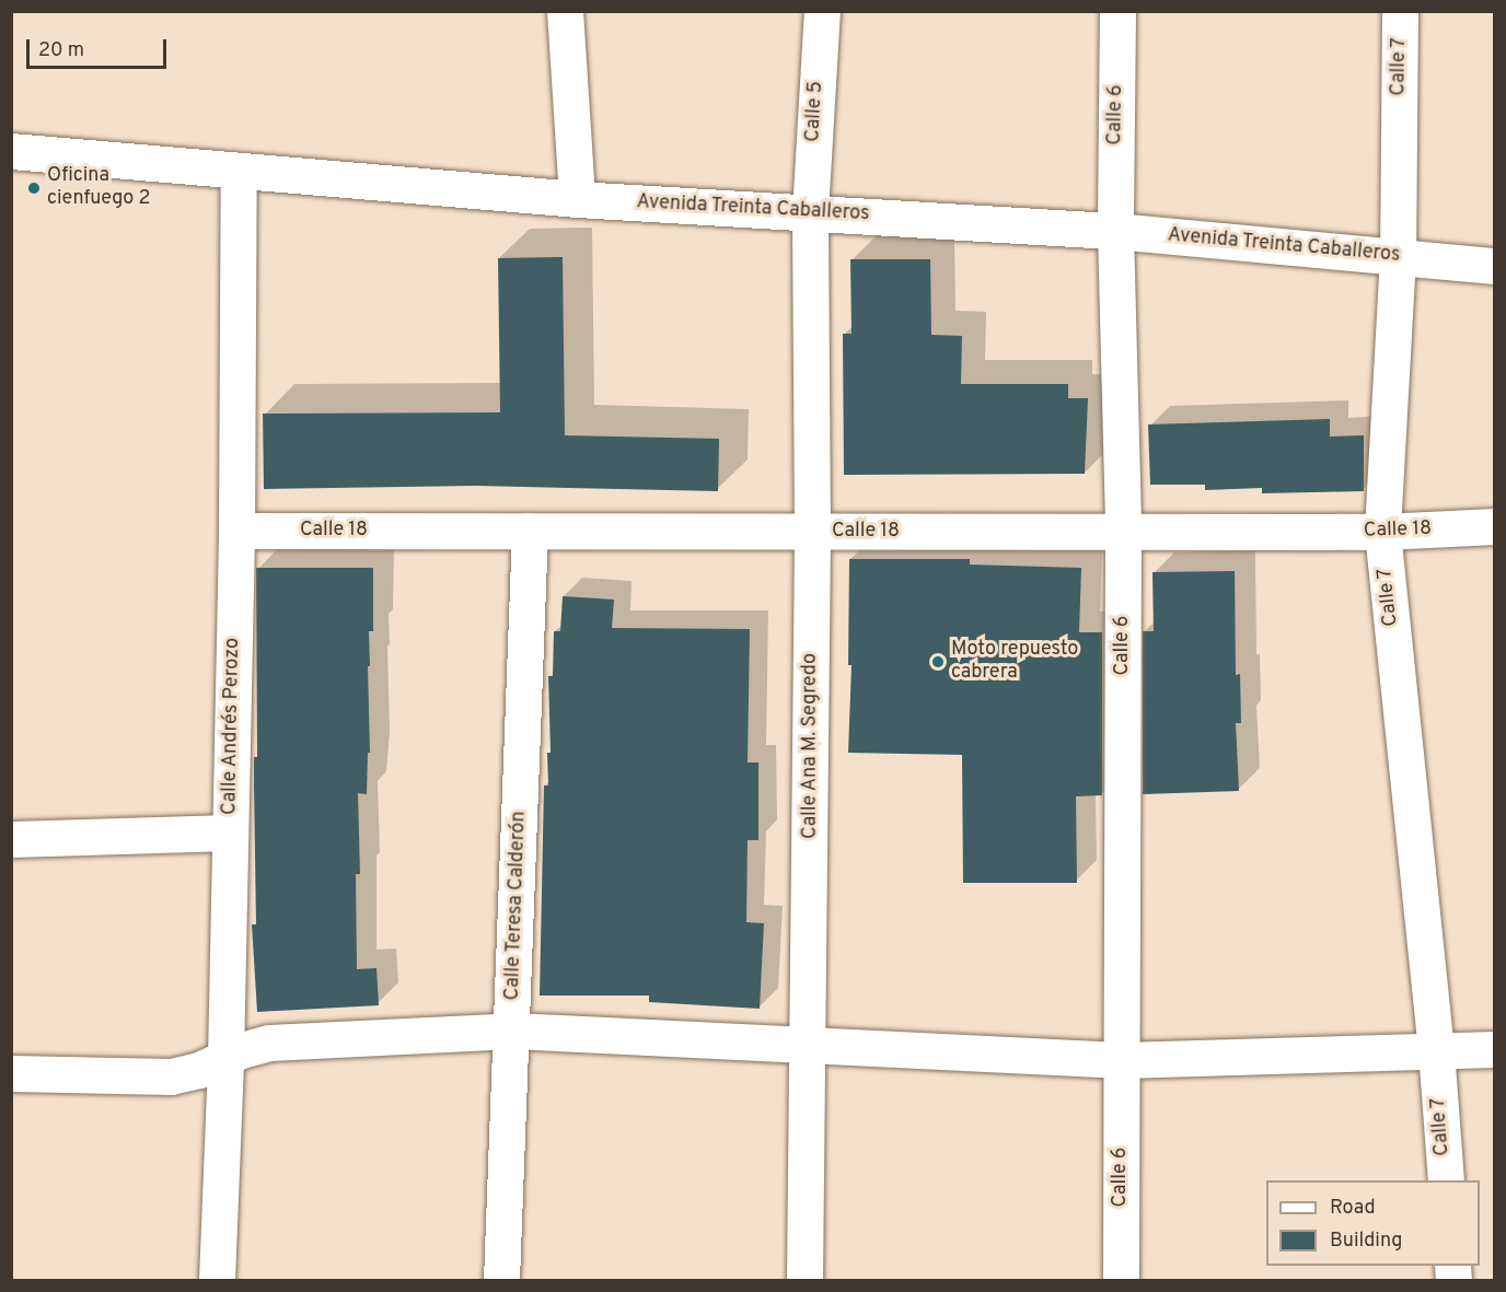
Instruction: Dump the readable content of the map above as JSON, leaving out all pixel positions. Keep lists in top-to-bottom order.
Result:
{
  "streets": {
    "street": [
      "Calle 7",
      "Calle 5",
      "Calle 6",
      "Avenida Treinta Caballeros",
      "Calle 18",
      "Calle Andrés Perozo",
      "Calle Ana M. Segredo",
      "Calle Teresa Calderón"
    ]
  },
  "crossings": [
    ["Calle 7", "Avenida Treinta Caballeros"],
    ["Calle 7", "Calle 18"],
    ["Calle 5", "Avenida Treinta Caballeros"],
    ["Calle 5", "Calle Ana M. Segredo"],
    ["Calle 6", "Avenida Treinta Caballeros"],
    ["Calle 6", "Calle 18"],
    ["Avenida Treinta Caballeros", "Calle Andrés Perozo"],
    ["Avenida Treinta Caballeros", "Calle Ana M. Segredo"],
    ["Calle 18", "Calle Andrés Perozo"],
    ["Calle 18", "Calle Ana M. Segredo"],
    ["Calle 18", "Calle Teresa Calderón"]
  ],
  "places": ["Oficina cienfuego 2", "Moto repuesto cabrera"],
  "legend": ["Road", "Building"],
  "scale_bar": "20 m"
}
